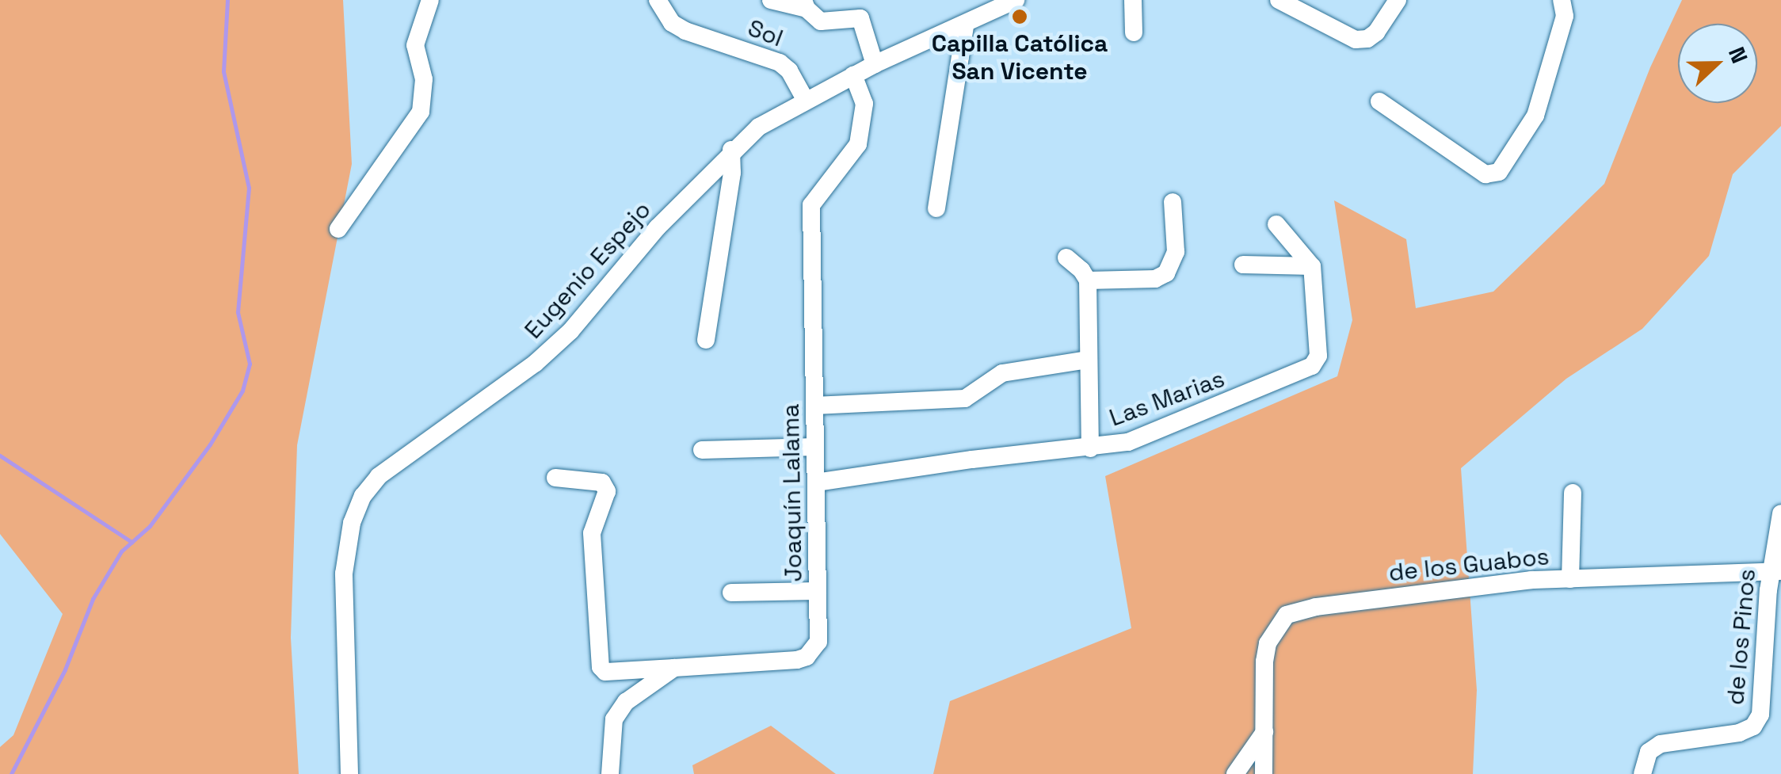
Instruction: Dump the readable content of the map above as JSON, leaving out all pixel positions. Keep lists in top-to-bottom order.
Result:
{
  "streets": {
    "street": [
      "Sol",
      "Eugenio Espejo",
      "Las Marias",
      "Joaquín Lalama",
      "de los Guabos",
      "de los Pinos"
    ]
  },
  "crossings": [
    ["Sol", "Eugenio Espejo"],
    ["Eugenio Espejo", "Joaquín Lalama"],
    ["Las Marias", "Joaquín Lalama"],
    ["de los Guabos", "de los Pinos"]
  ],
  "places": ["Capilla Católica San Vicente"],
  "north": "right"
}
